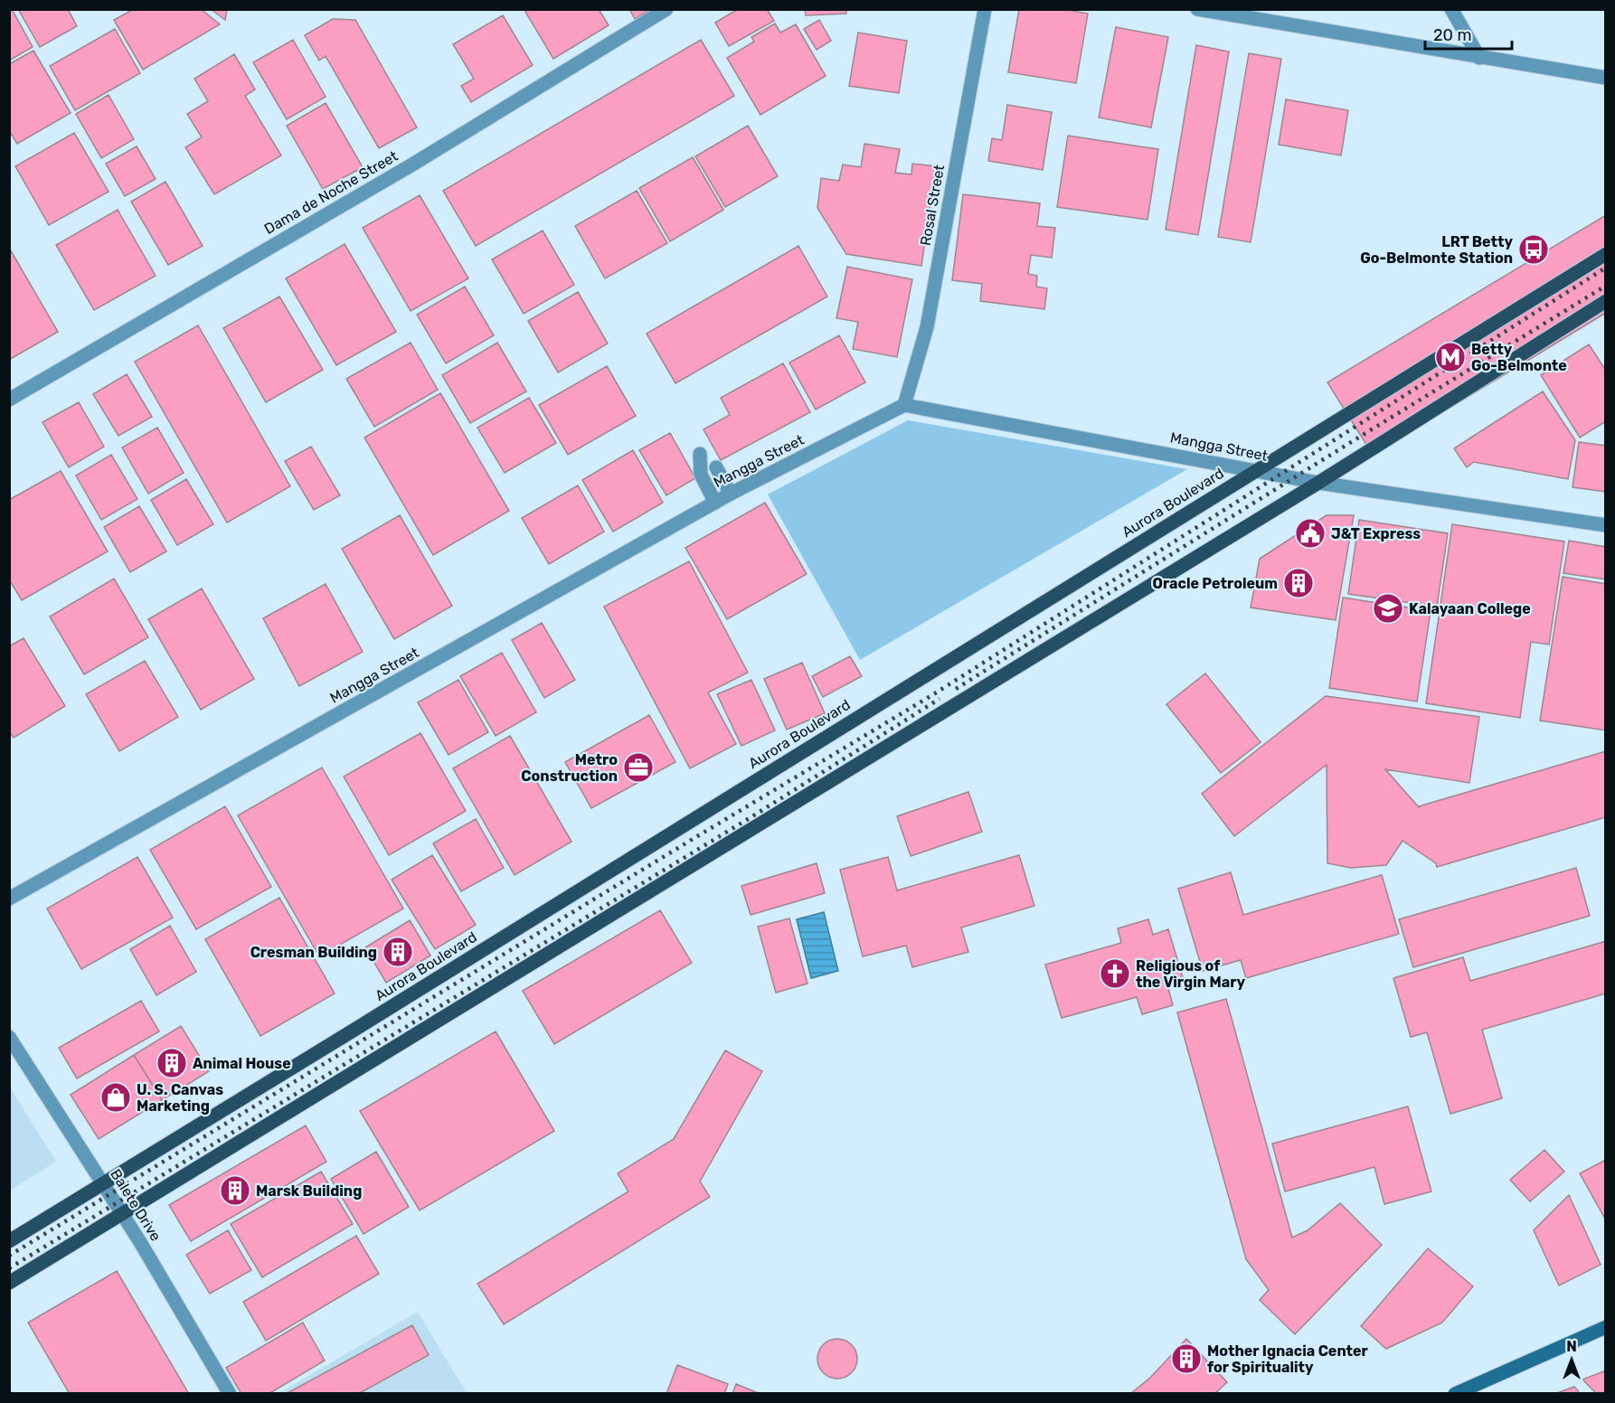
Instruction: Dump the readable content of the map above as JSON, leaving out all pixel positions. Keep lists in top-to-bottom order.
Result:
{
  "streets": {
    "main road": ["Aurora Boulevard"],
    "street": [
      "Dama de Noche Street",
      "Rosal Street",
      "Mangga Street",
      "Balete Drive"
    ]
  },
  "crossings": [
    ["Rosal Street", "Mangga Street"],
    ["Mangga Street", "Aurora Boulevard"],
    ["Aurora Boulevard", "Balete Drive"]
  ],
  "places": {
    "bus stop": ["LRT Betty Go-Belmonte Station"],
    "metro station": ["Betty Go-Belmonte"],
    "public building": ["J&T Express"],
    "building": [
      "Oracle Petroleum",
      "Cresman Building",
      "Animal House",
      "Marsk Building",
      "Mother Ignacia Center for Spirituality"
    ],
    "school or university": ["Kalayaan College"],
    "office": ["Metro Construction"],
    "church": ["Religious of the Virgin Mary"],
    "shop": ["U. S. Canvas Marketing"]
  },
  "scale_bar": "20 m",
  "north": "top"
}
